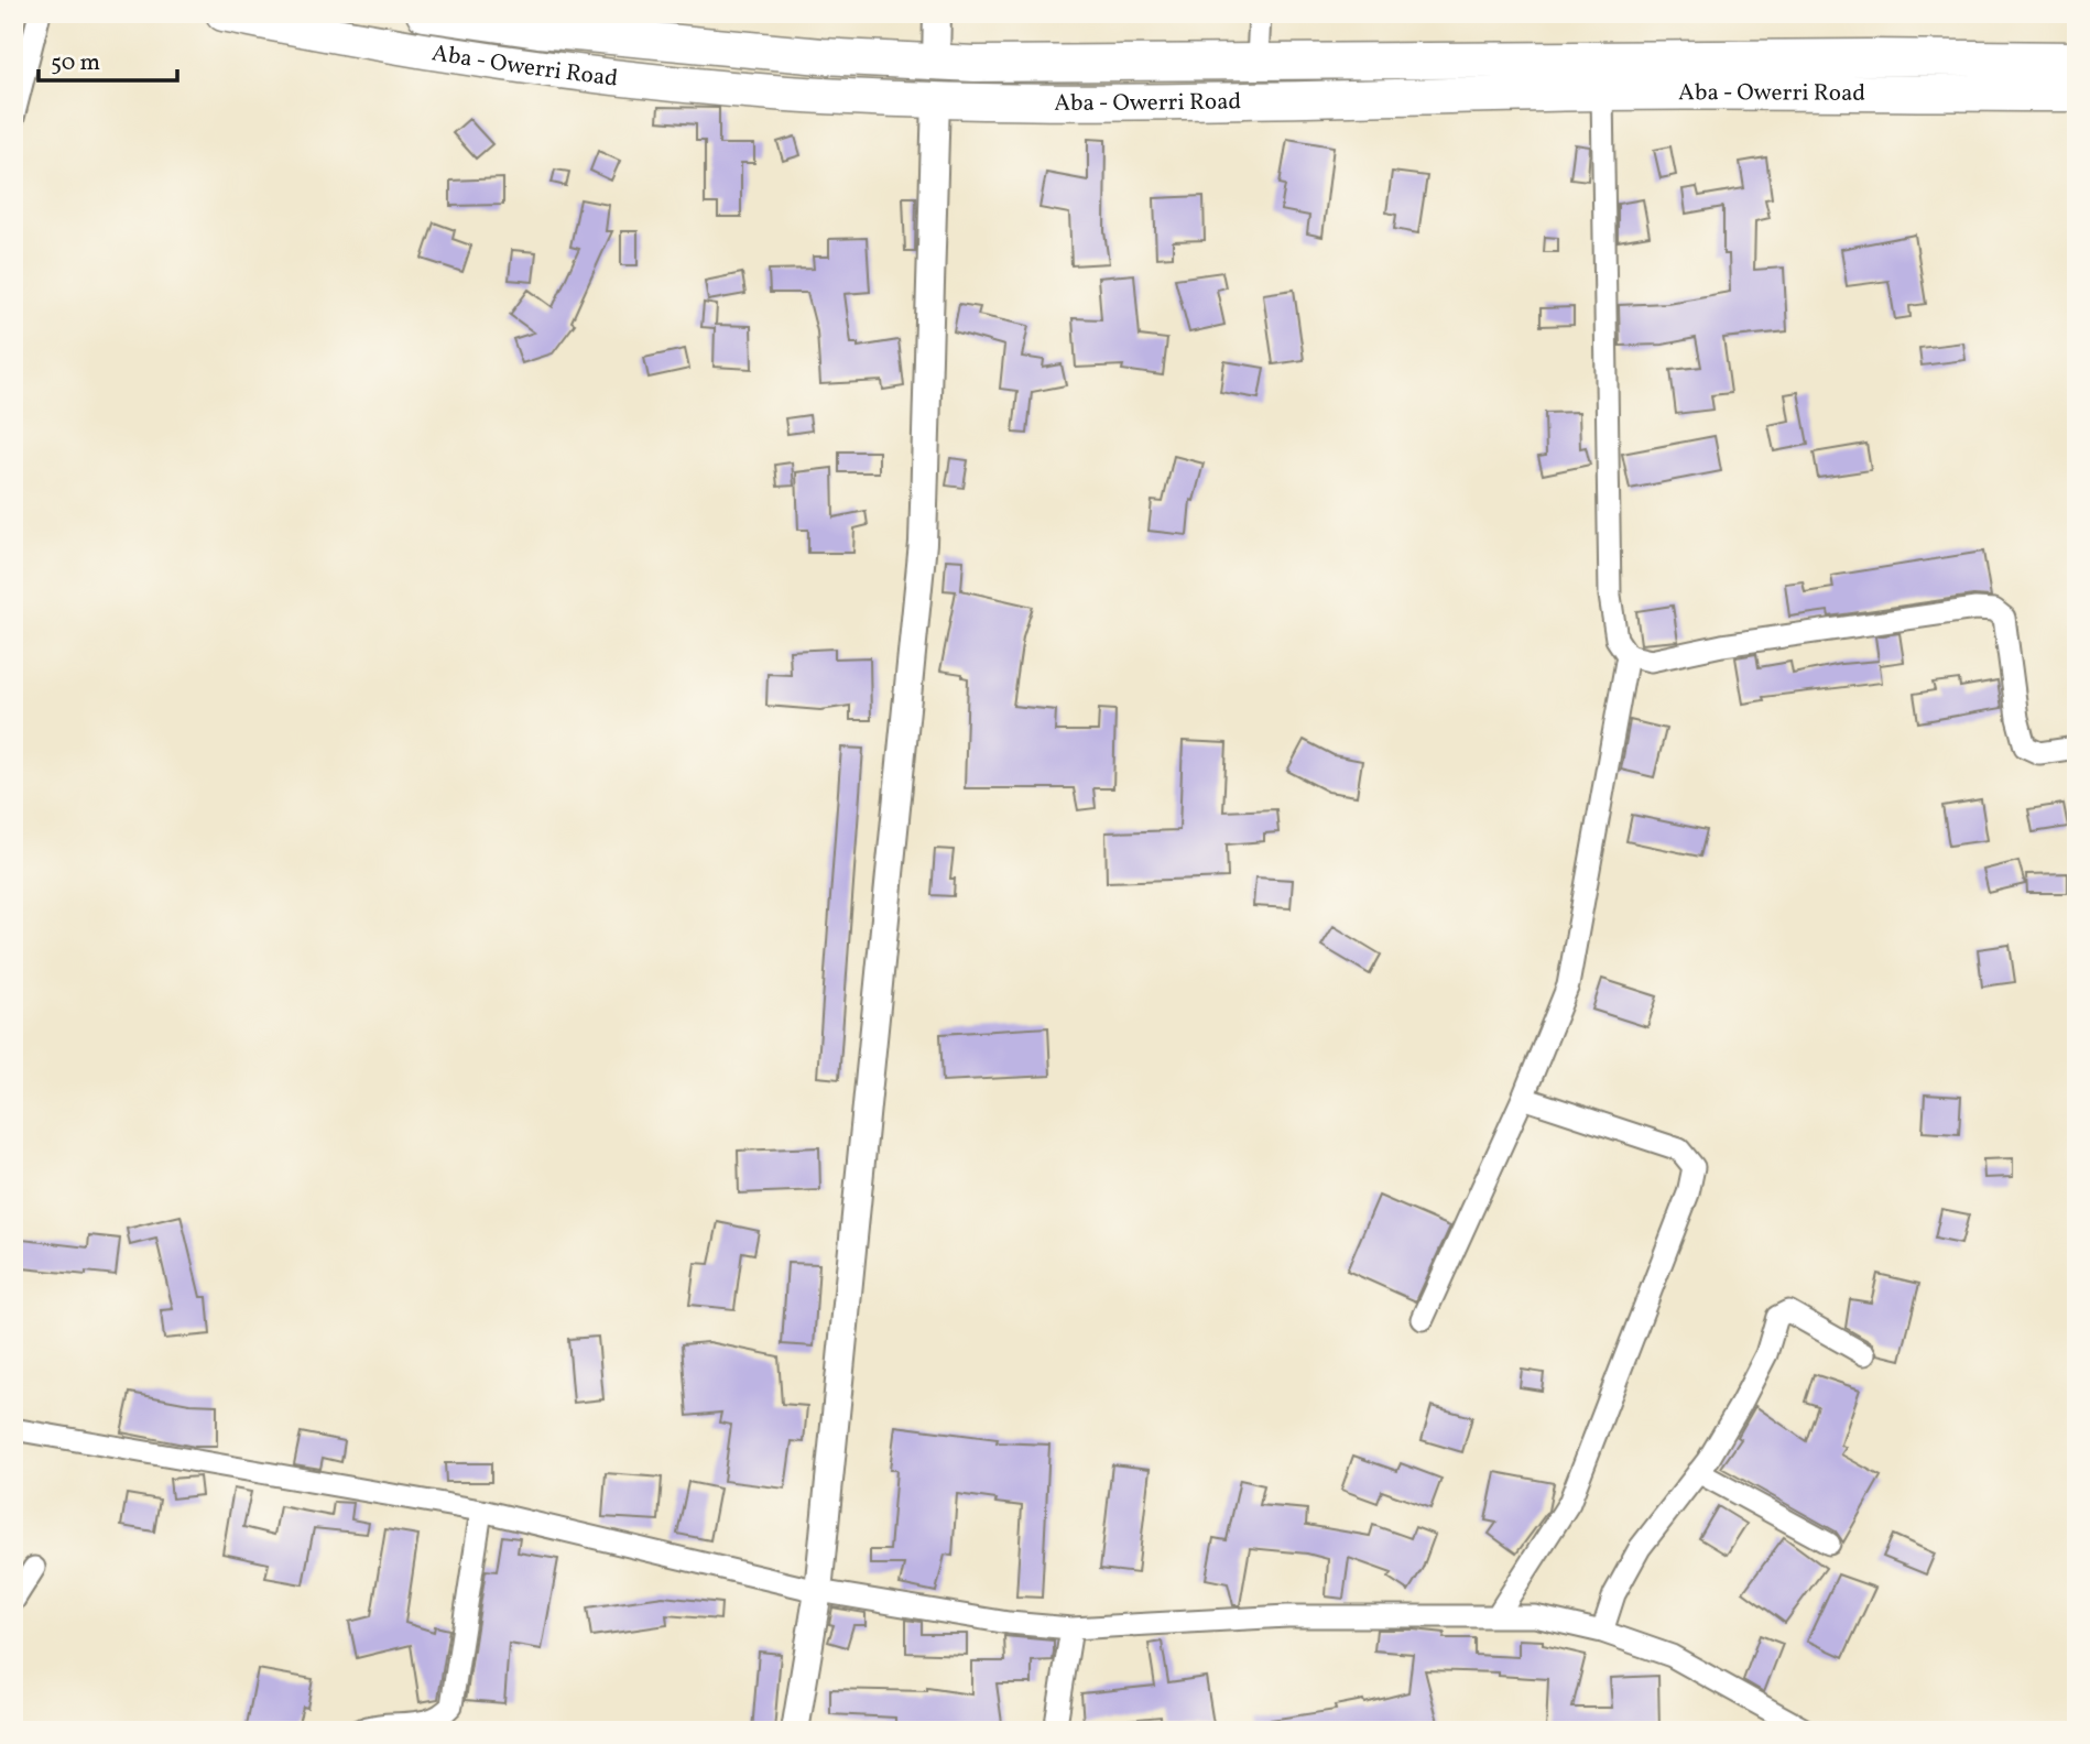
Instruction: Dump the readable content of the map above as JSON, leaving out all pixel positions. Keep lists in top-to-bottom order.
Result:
{
  "streets": {
    "highway": ["Aba - Owerri Road"]
  },
  "scale_bar": "50 m"
}
